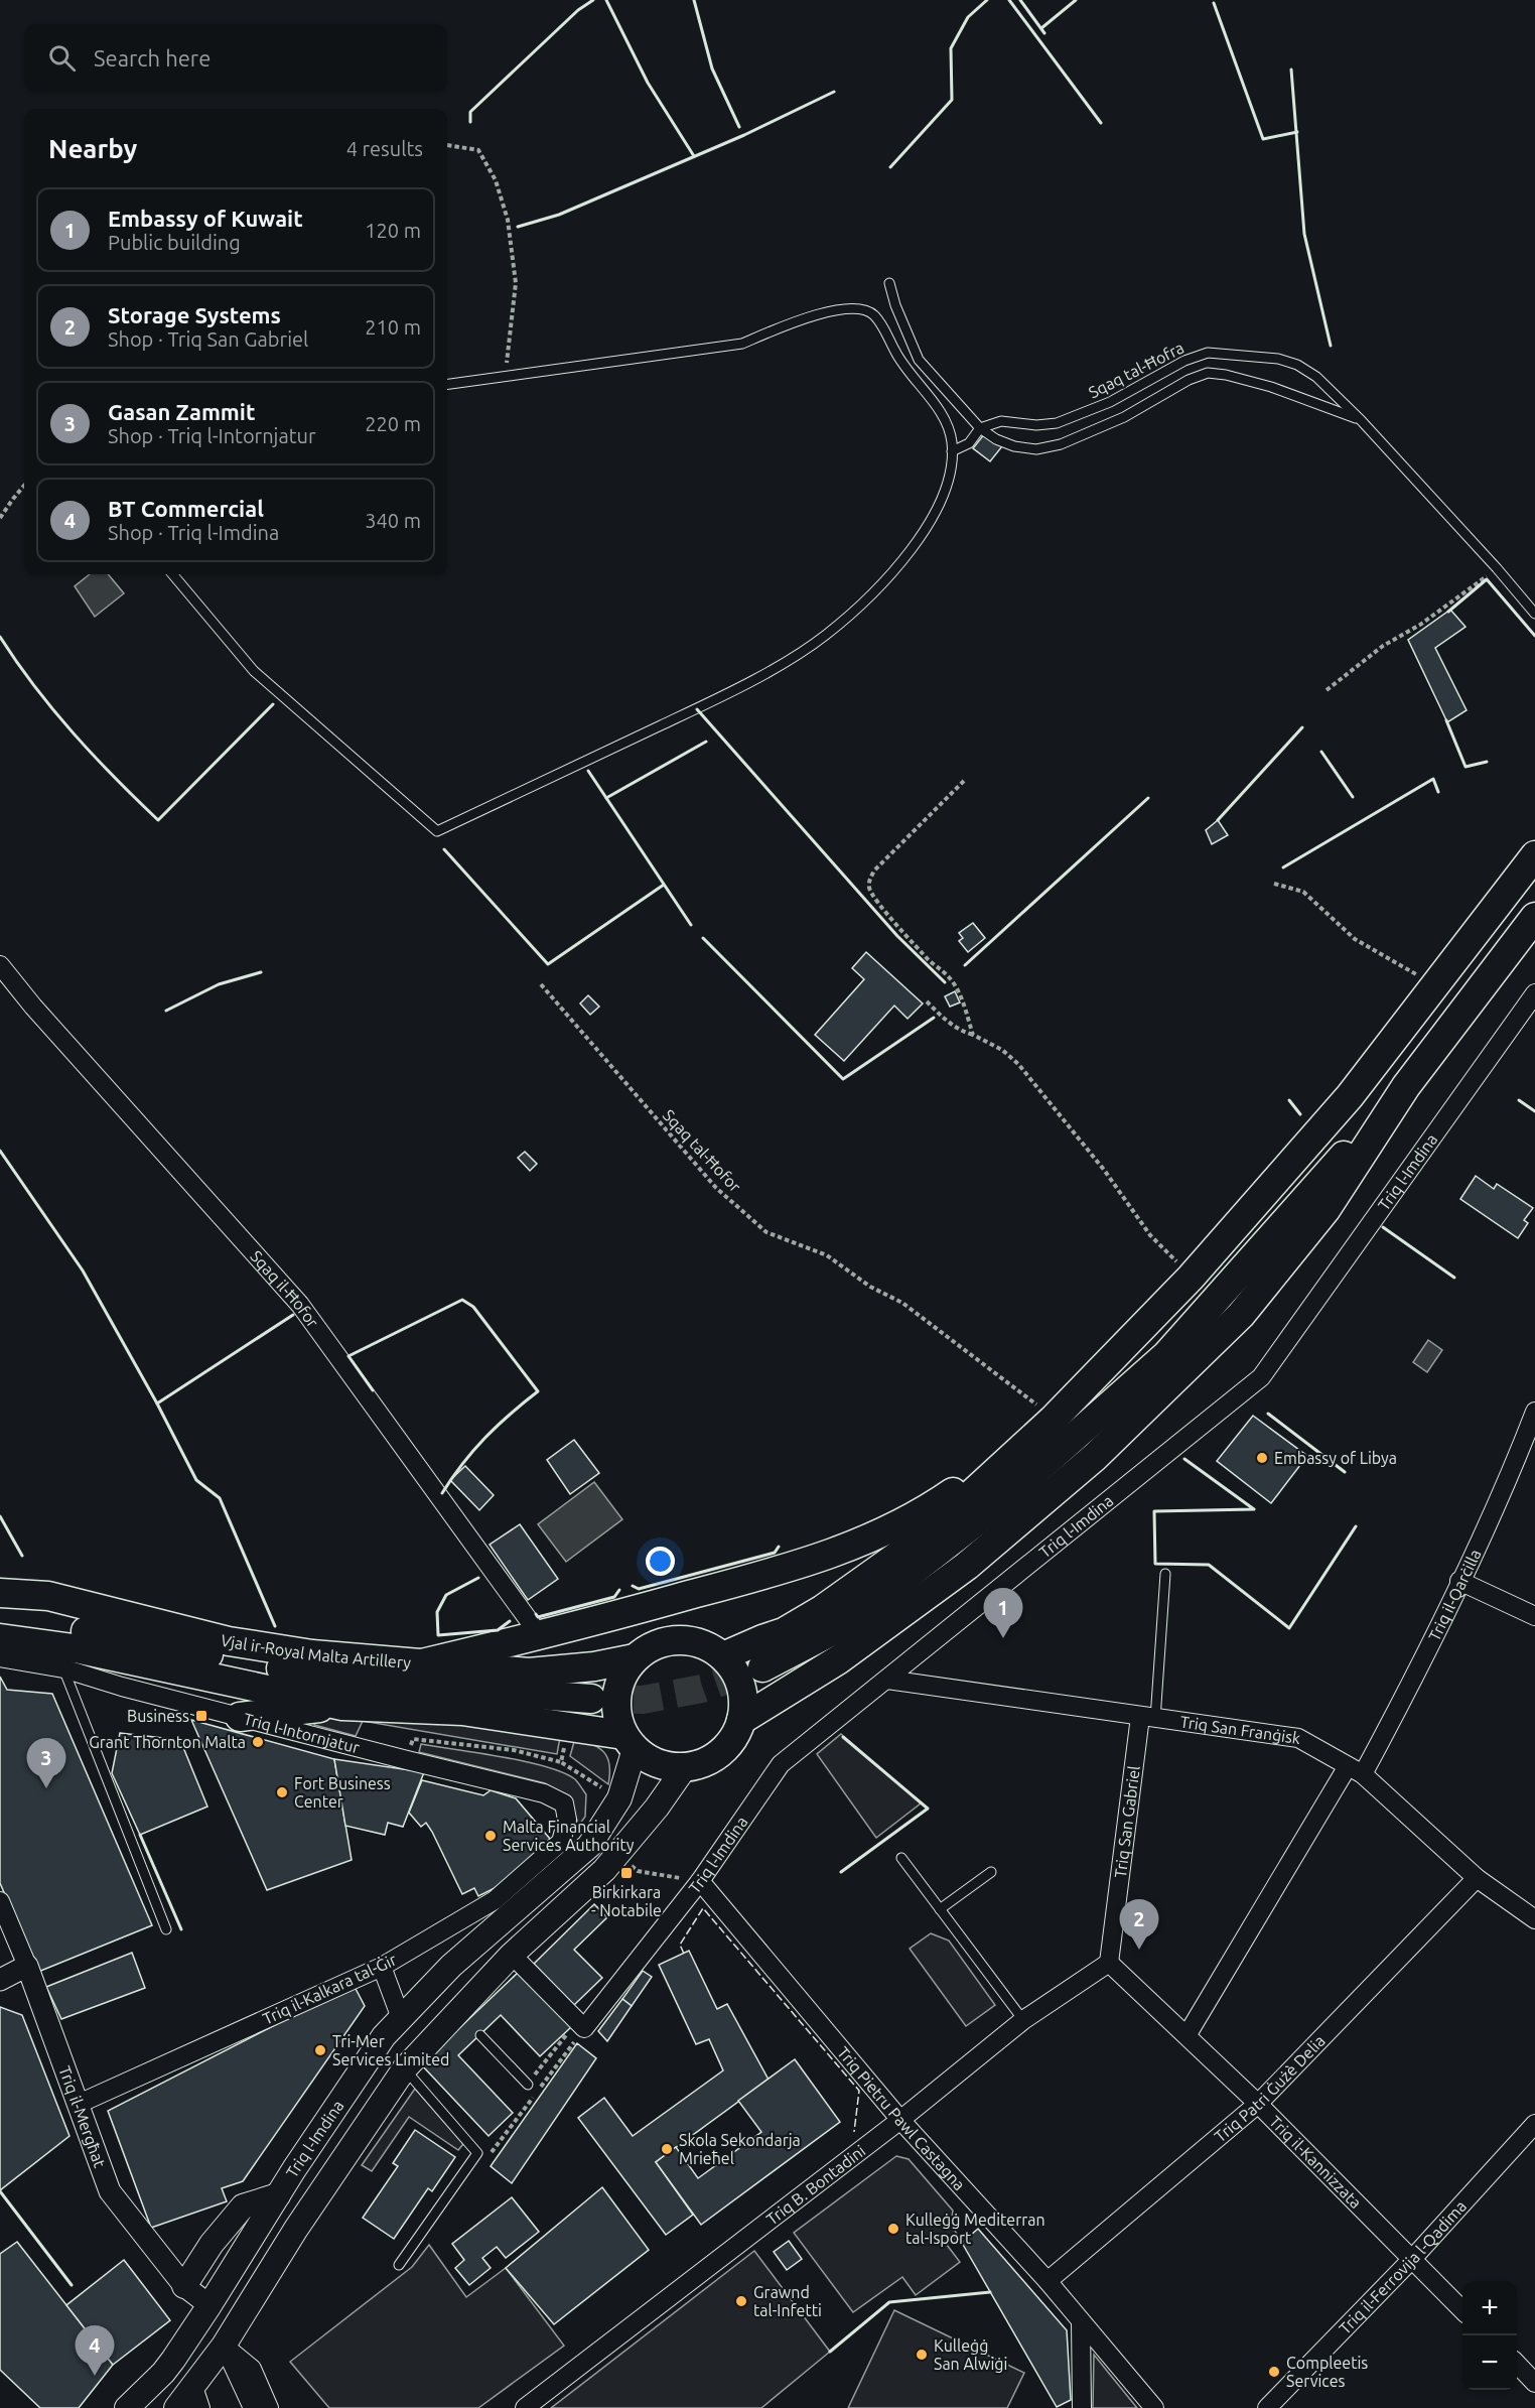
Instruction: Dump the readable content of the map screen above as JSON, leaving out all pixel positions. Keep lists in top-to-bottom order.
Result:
{
  "streets": {
    "highway": ["Vjal ir-Royal Malta Artillery"],
    "main road": ["Triq l-Imdina"],
    "street": [
      "Sqaq il-Ħofor",
      "Triq il-Qarċilla",
      "Triq l-Intornjatur",
      "Triq San Franġisk",
      "Triq San Gabriel",
      "Triq il-Kalkara tal-Ġir",
      "Triq Patri Ġużè Delia",
      "Triq il-Mergħat",
      "Triq Pietru Pawl Castagna",
      "Triq il-Kannizzata",
      "Triq B. Bontadini",
      "Triq il-Ferrovija l-Qadima"
    ],
    "lane": ["Sqaq tal-Ħofra"],
    "path": ["Sqaq tal-Ħofor"]
  },
  "crossings": [
    ["Triq l-Imdina", "Vjal ir-Royal Malta Artillery"],
    ["Triq l-Imdina", "Triq San Franġisk"],
    ["Triq l-Imdina", "Triq il-Mergħat"],
    ["Triq l-Imdina", "Triq Pietru Pawl Castagna"],
    ["Triq il-Qarċilla", "Triq San Franġisk"],
    ["Triq il-Qarċilla", "Triq il-Kannizzata"],
    ["Triq l-Intornjatur", "Triq il-Kalkara tal-Ġir"],
    ["Triq San Franġisk", "Triq San Gabriel"],
    ["Triq San Franġisk", "Triq Patri Ġużè Delia"],
    ["Triq San Gabriel", "Triq il-Kannizzata"],
    ["Triq San Gabriel", "Triq B. Bontadini"],
    ["Triq il-Kalkara tal-Ġir", "Triq il-Mergħat"],
    ["Triq Patri Ġużè Delia", "Triq Pietru Pawl Castagna"],
    ["Triq Patri Ġużè Delia", "Triq il-Kannizzata"],
    ["Triq Pietru Pawl Castagna", "Triq B. Bontadini"],
    ["Triq il-Kannizzata", "Triq B. Bontadini"],
    ["Triq il-Kannizzata", "Triq il-Ferrovija l-Qadima"]
  ],
  "places": {
    "other": [
      "Embassy of Libya",
      "Grant Thornton Malta",
      "Fort Business Center",
      "Malta Financial Services Authority",
      "Tri-Mer Services Limited",
      "Skola Sekondarja Mrieħel",
      "Kulleġġ Mediterran tal-Isport",
      "Grawnd tal-Infetti",
      "Kulleġġ San Alwiġi",
      "Compleetis Services"
    ],
    "transit": ["Business", "Birkirkara - Notabile"]
  },
  "page": {
    "search": "Search here",
    "heading": ["Nearby", "4 results"],
    "list": [
      {
        "mark": "1",
        "name": "Embassy of Kuwait",
        "note": "Public building",
        "value": "120 m"
      },
      {
        "mark": "2",
        "name": "Storage Systems",
        "note": "Shop · Triq San Gabriel",
        "value": "210 m"
      },
      {
        "mark": "3",
        "name": "Gasan Zammit",
        "note": "Shop · Triq l-Intornjatur",
        "value": "220 m"
      },
      {
        "mark": "4",
        "name": "BT Commercial",
        "note": "Shop · Triq l-Imdina",
        "value": "340 m"
      }
    ],
    "pins": [
      "1",
      "3",
      "2",
      "4"
    ],
    "map_buttons": ["+", "−"]
  }
}
